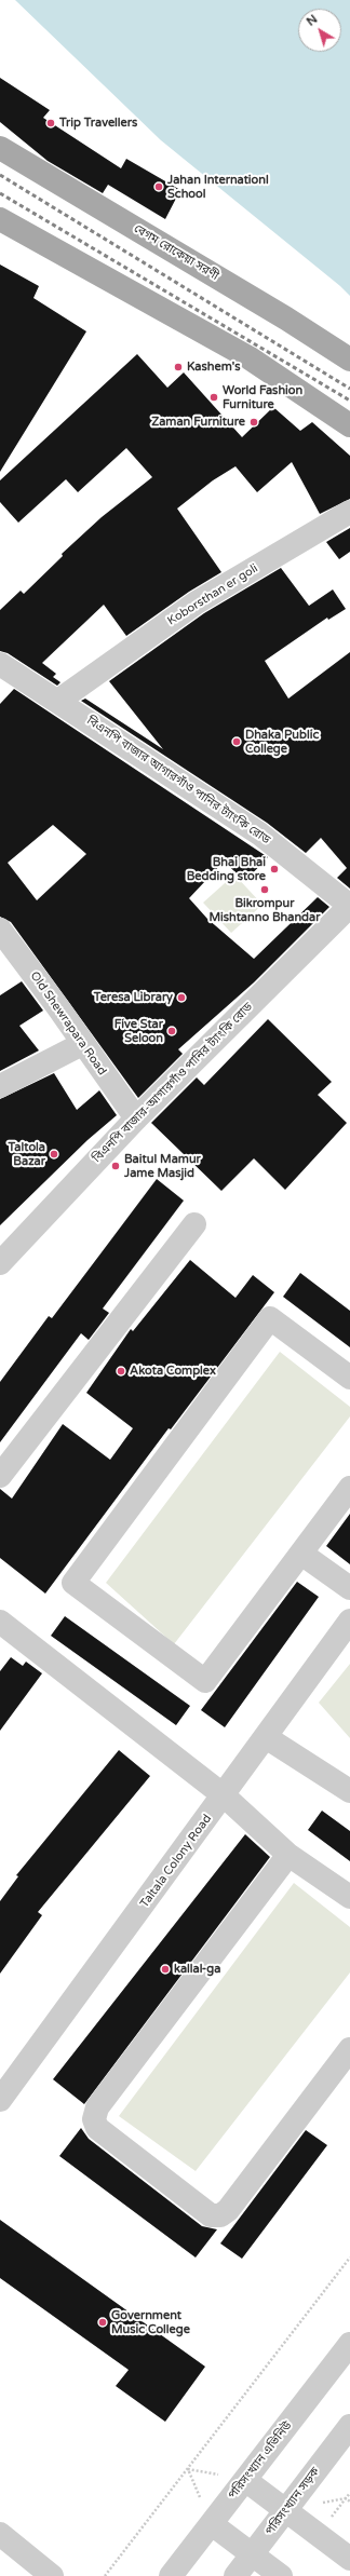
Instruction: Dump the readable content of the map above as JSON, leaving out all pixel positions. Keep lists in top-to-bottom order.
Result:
{
  "streets": {
    "main road": ["বেগম রোকেয়া সরণী"],
    "street": [
      "Koborsthan er goli",
      "বিএনপি বাজার আগারগাঁও পানির ট্যাংকি রোড",
      "Old Shewrapara Road",
      "বিএনপি বাজার-আগারগাঁও পানির ট্যাংকি রোড",
      "Taltala Colony Road",
      "পরিসংখ্যান এভিনিউ",
      "পরিসংখ্যান সড়ক"
    ]
  },
  "crossings": [
    ["Koborsthan er goli", "বিএনপি বাজার আগারগাঁও পানির ট্যাংকি রোড"],
    ["বিএনপি বাজার আগারগাঁও পানির ট্যাংকি রোড", "বিএনপি বাজার-আগারগাঁও পানির ট্যাংকি রোড"],
    ["Old Shewrapara Road", "বিএনপি বাজার-আগারগাঁও পানির ট্যাংকি রোড"]
  ],
  "places": [
    "Trip Travellers",
    "Jahan Internationl School",
    "Kashem's",
    "World Fashion Furniture",
    "Zaman Furniture",
    "Dhaka Public College",
    "Bhai Bhai Bedding store",
    "Bikrompur Mishtanno Bhandar",
    "Teresa Library",
    "Five Star Seloon",
    "Taltola Bazar",
    "Baitul Mamur Jame Masjid",
    "Akota Complex",
    "kallal-ga",
    "Government Music College"
  ],
  "north": "top left"
}
